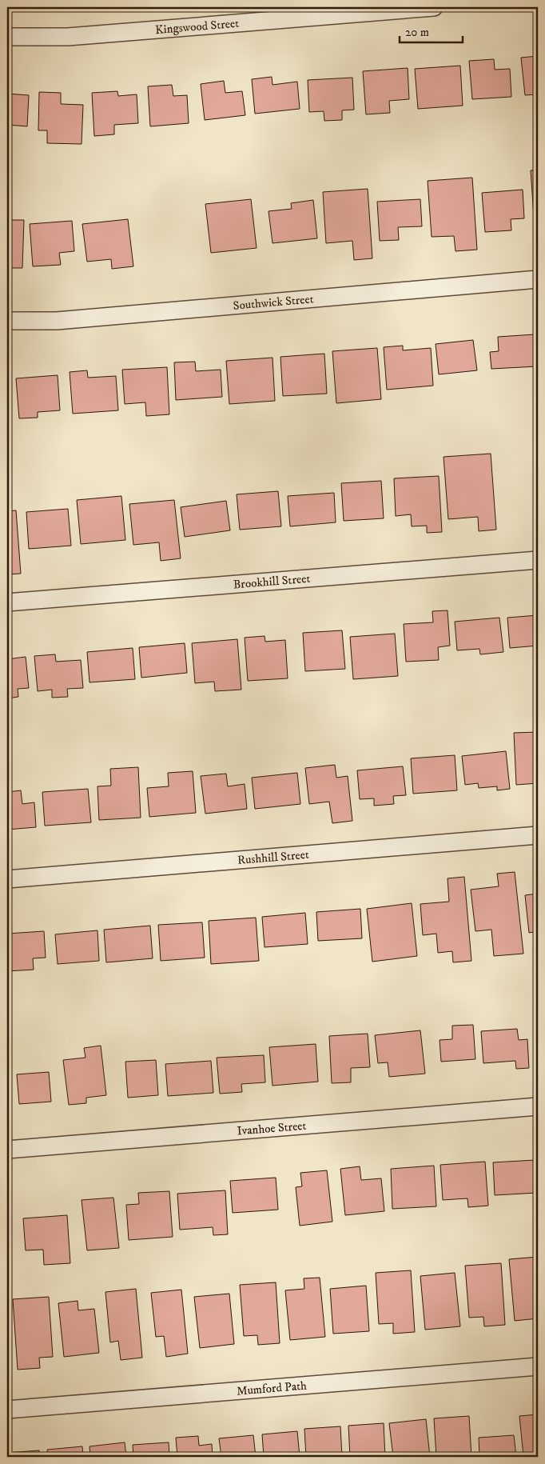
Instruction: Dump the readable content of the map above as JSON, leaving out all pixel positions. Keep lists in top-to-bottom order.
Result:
{
  "streets": {
    "street": [
      "Kingswood Street",
      "Southwick Street",
      "Brookhill Street",
      "Rushhill Street",
      "Ivanhoe Street",
      "Mumford Path"
    ]
  },
  "scale_bar": "20 m"
}
